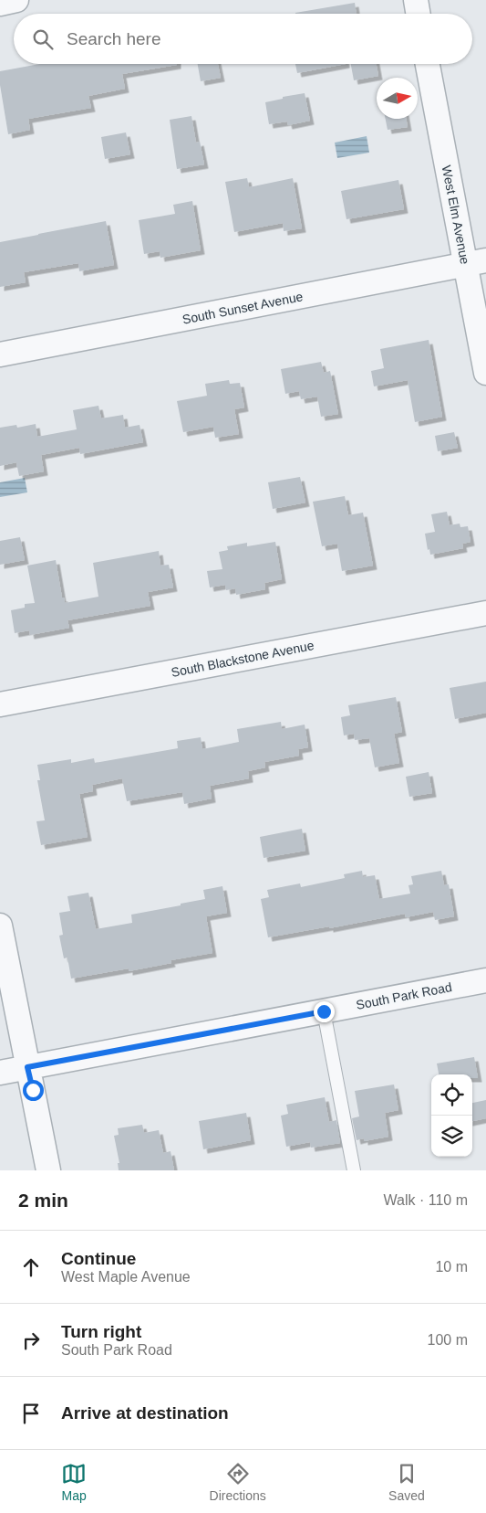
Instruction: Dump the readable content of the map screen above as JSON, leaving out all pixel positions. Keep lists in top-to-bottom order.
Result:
{
  "streets": {
    "street": [
      "West Elm Avenue",
      "South Sunset Avenue",
      "South Blackstone Avenue",
      "South Park Road"
    ]
  },
  "crossings": [
    ["West Elm Avenue", "South Sunset Avenue"]
  ],
  "north": "right",
  "page": {
    "search": "Search here",
    "heading": ["2 min", "Walk · 110 m"],
    "list": [
      ["Continue", "West Maple Avenue", "10 m"],
      ["Turn right", "South Park Road", "100 m"],
      "Arrive at destination"
    ],
    "nav": ["Map", "Directions", "Saved"]
  }
}
